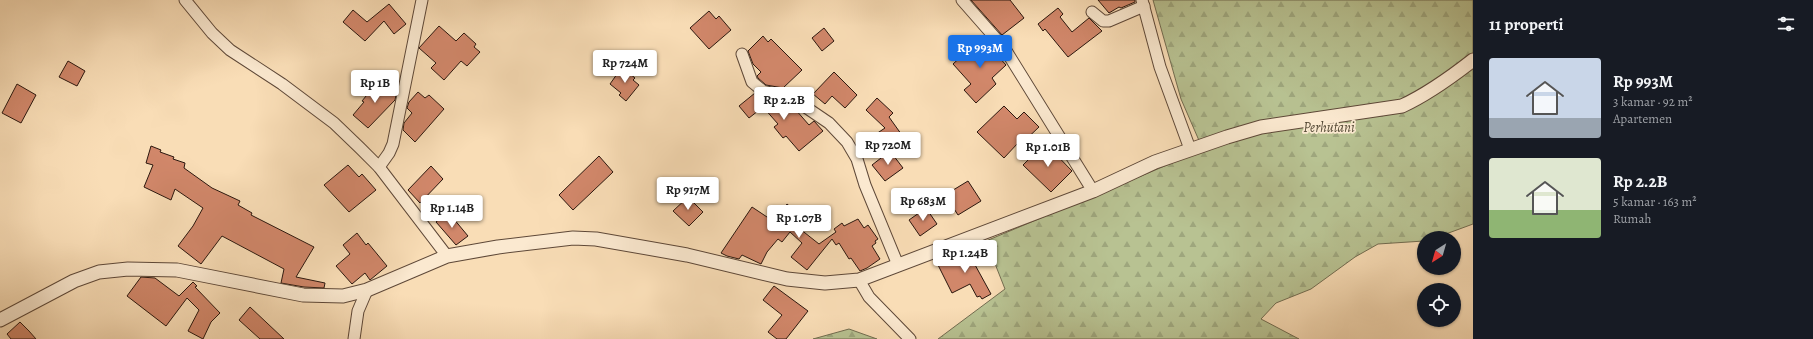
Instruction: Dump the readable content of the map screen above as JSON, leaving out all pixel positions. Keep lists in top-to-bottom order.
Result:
{
  "parks": ["Perhutani"],
  "north": "bottom left",
  "page": {
    "heading": "11 properti",
    "price": [
      "Rp 993M",
      "Rp 724M",
      "Rp 1B",
      "Rp 2.2B",
      "Rp 720M",
      "Rp 1.01B",
      "Rp 917M",
      "Rp 683M",
      "Rp 1.14B",
      "Rp 1.07B",
      "Rp 1.24B"
    ],
    "list": [
      {
        "name": "Rp 993M",
        "note": "3 kamar · 92 m² · Apartemen"
      },
      {
        "name": "Rp 2.2B",
        "note": "5 kamar · 163 m² · Rumah"
      }
    ]
  }
}
